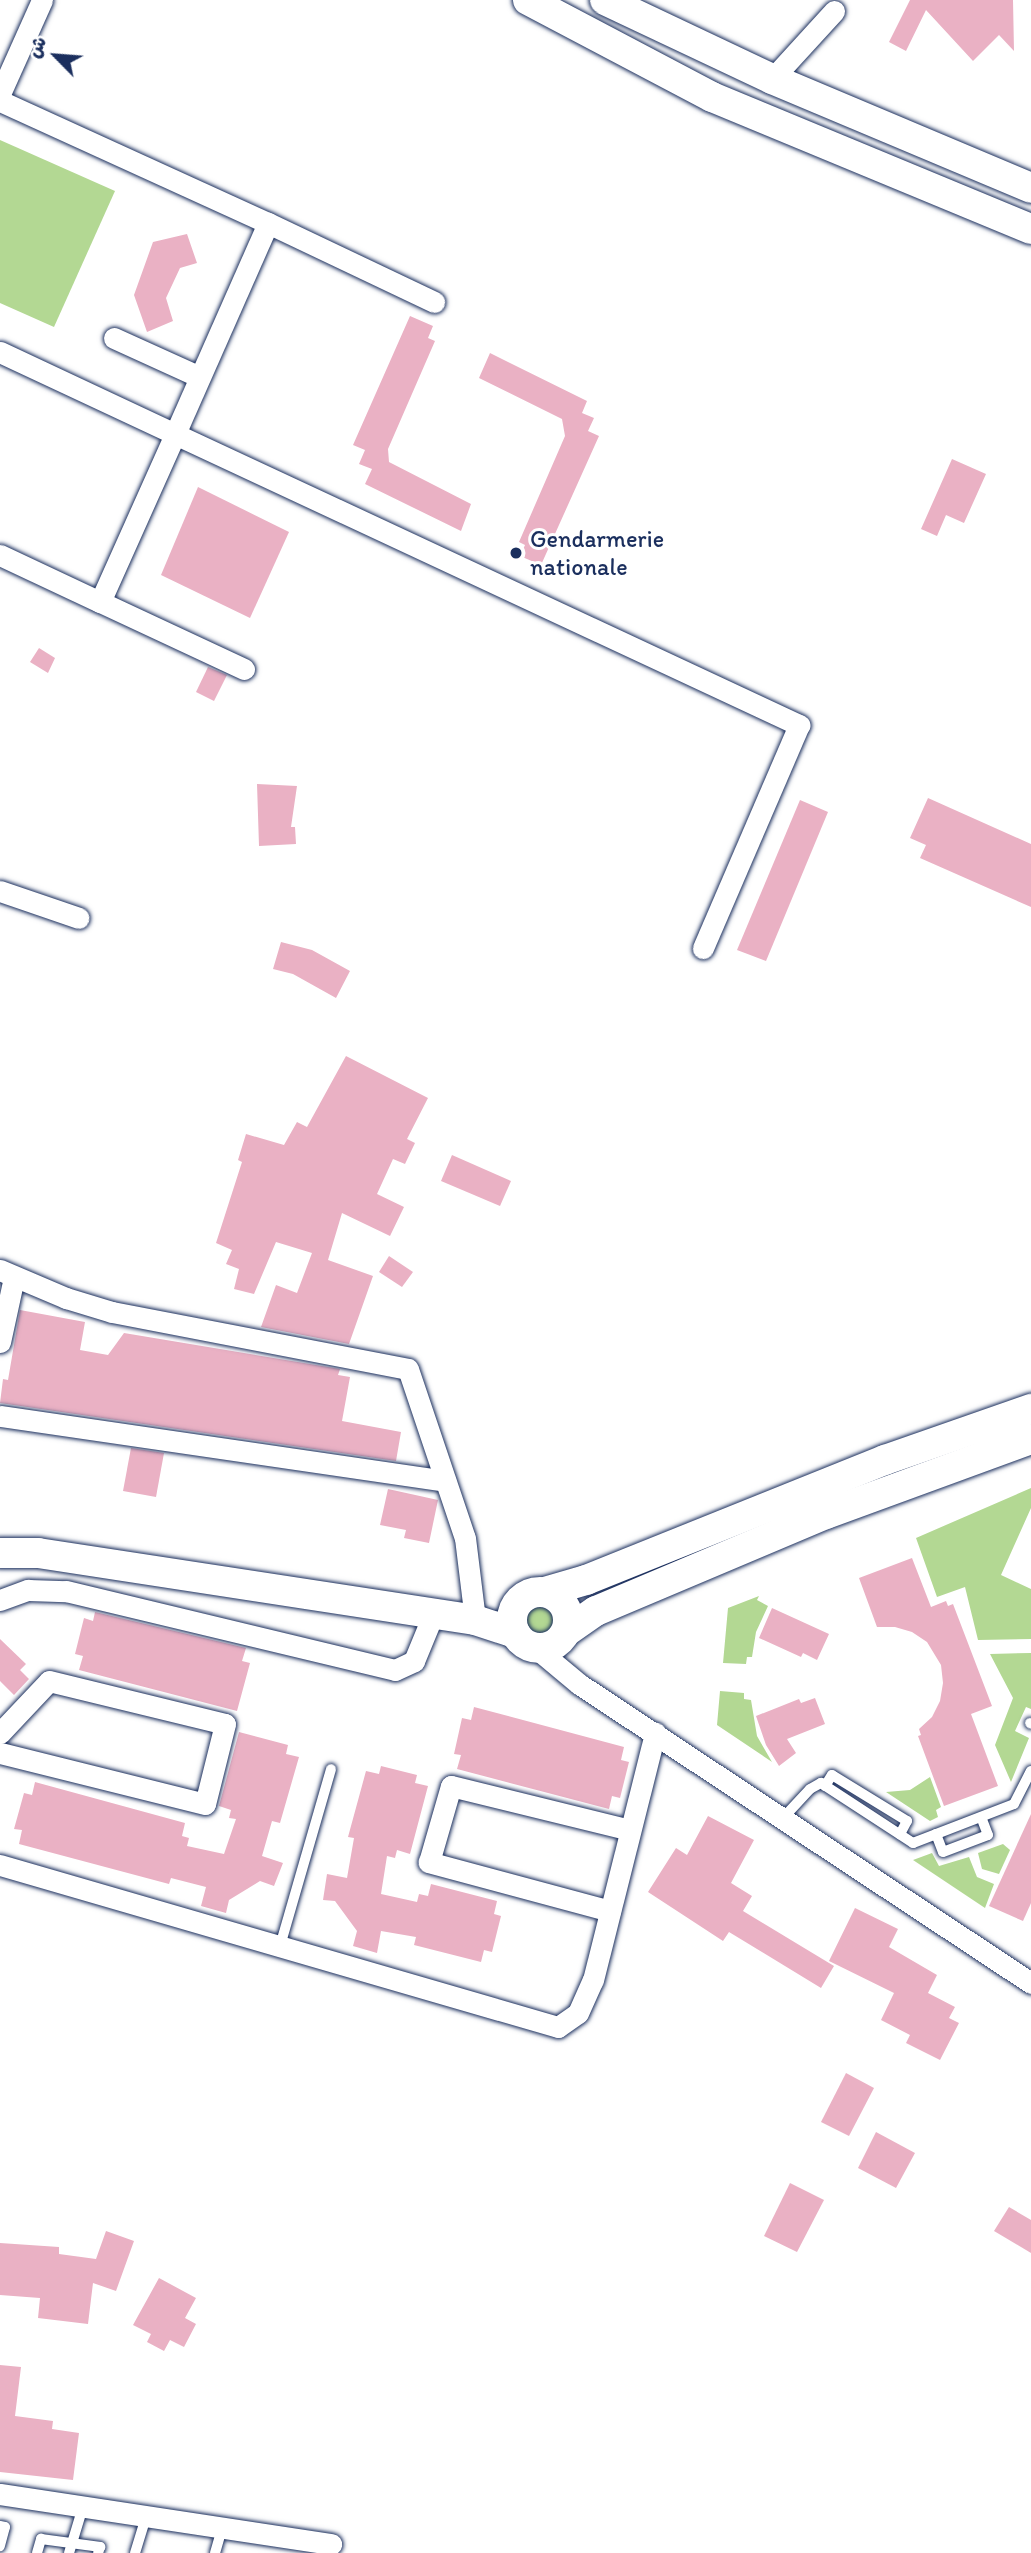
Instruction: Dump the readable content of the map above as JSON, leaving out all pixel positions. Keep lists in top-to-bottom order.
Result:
{
  "places": ["Gendarmerie nationale"],
  "north": "top left"
}
